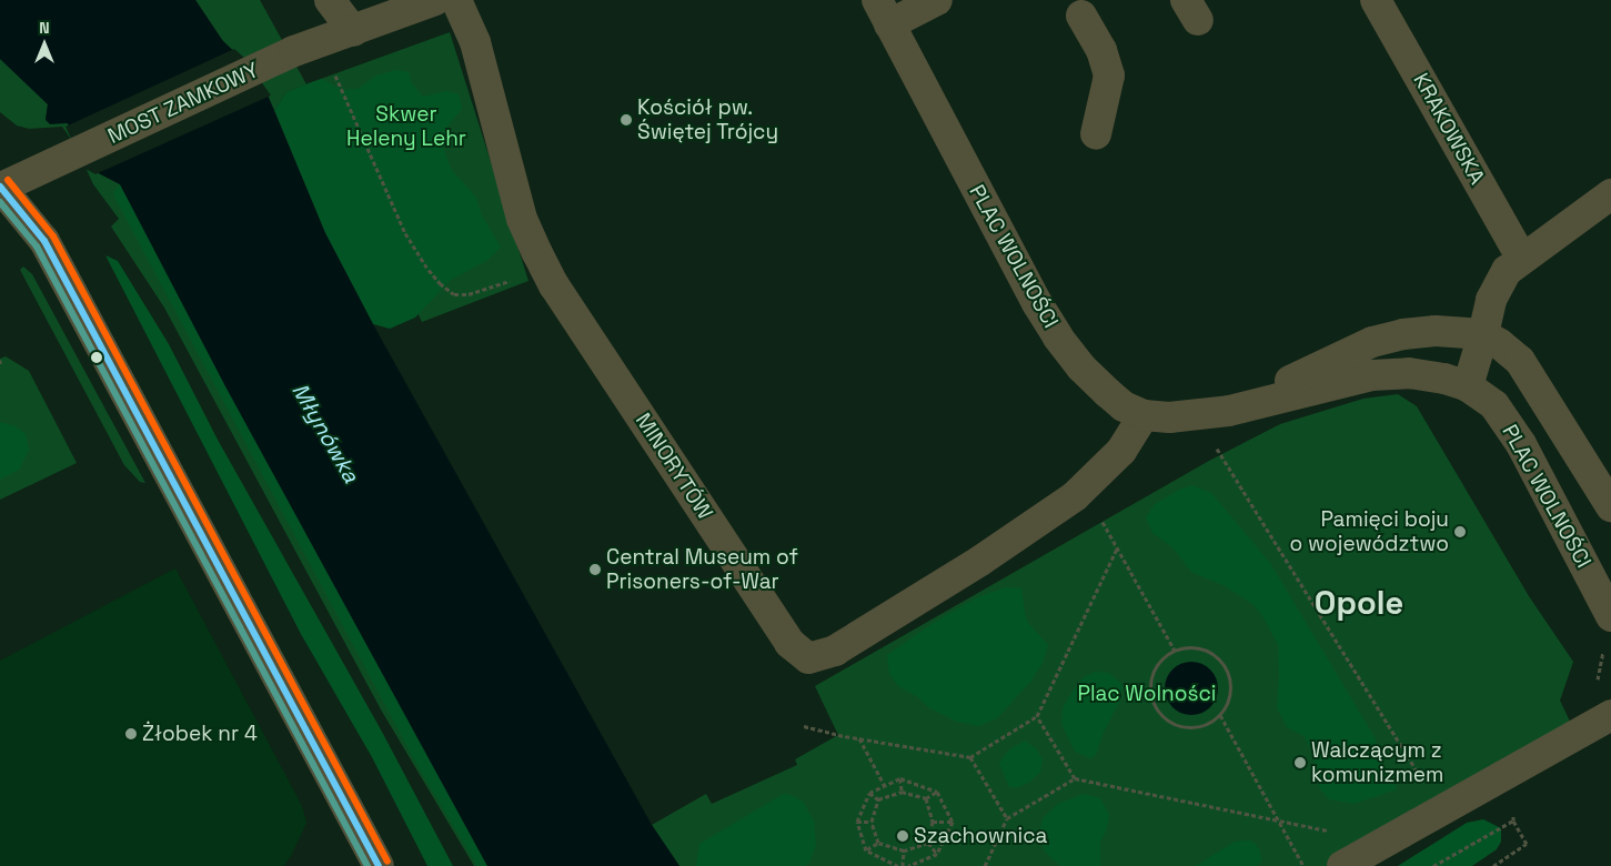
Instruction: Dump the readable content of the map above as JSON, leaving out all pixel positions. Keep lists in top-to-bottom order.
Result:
{
  "streets": {
    "street": [
      "MOST ZAMKOWY",
      "KRAKOWSKA",
      "PLAC WOLNOŚCI",
      "MINORYTÓW"
    ]
  },
  "crossings": [
    ["PLAC WOLNOŚCI", "MINORYTÓW"]
  ],
  "districts": ["Opole"],
  "water": ["Młynówka"],
  "parks": ["Skwer Heleny Lehr", "Plac Wolności"],
  "places": [
    "Kościół pw. Świętej Trójcy",
    "Pamięci boju o województwo",
    "Central Museum of Prisoners-of-War",
    "Żłobek nr 4",
    "Walczącym z komunizmem",
    "Szachownica"
  ],
  "north": "top"
}
